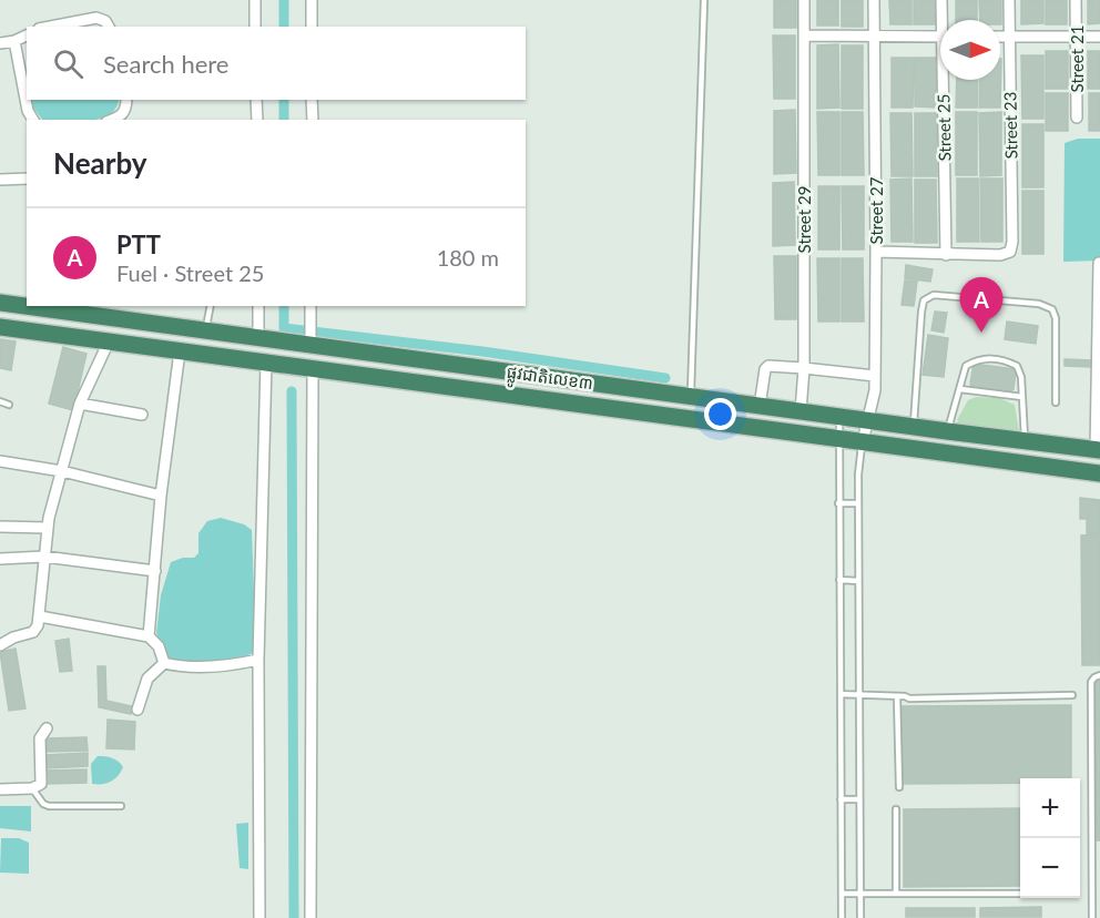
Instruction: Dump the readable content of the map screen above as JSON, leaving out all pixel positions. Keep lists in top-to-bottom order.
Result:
{
  "streets": {
    "highway": ["ផ្លូវជាតិលេខ៣"],
    "street": [
      "Street 21",
      "Street 23",
      "Street 25",
      "Street 27",
      "Street 29"
    ]
  },
  "crossings": [
    ["Street 23", "Street 25"],
    ["Street 27", "ផ្លូវជាតិលេខ៣"],
    ["Street 29", "ផ្លូវជាតិលេខ៣"]
  ],
  "north": "right",
  "page": {
    "search": "Search here",
    "heading": "Nearby",
    "list": [
      {
        "mark": "A",
        "name": "PTT",
        "note": "Fuel · Street 25",
        "value": "180 m"
      }
    ],
    "pins": "A",
    "map_buttons": ["+", "−"]
  }
}
